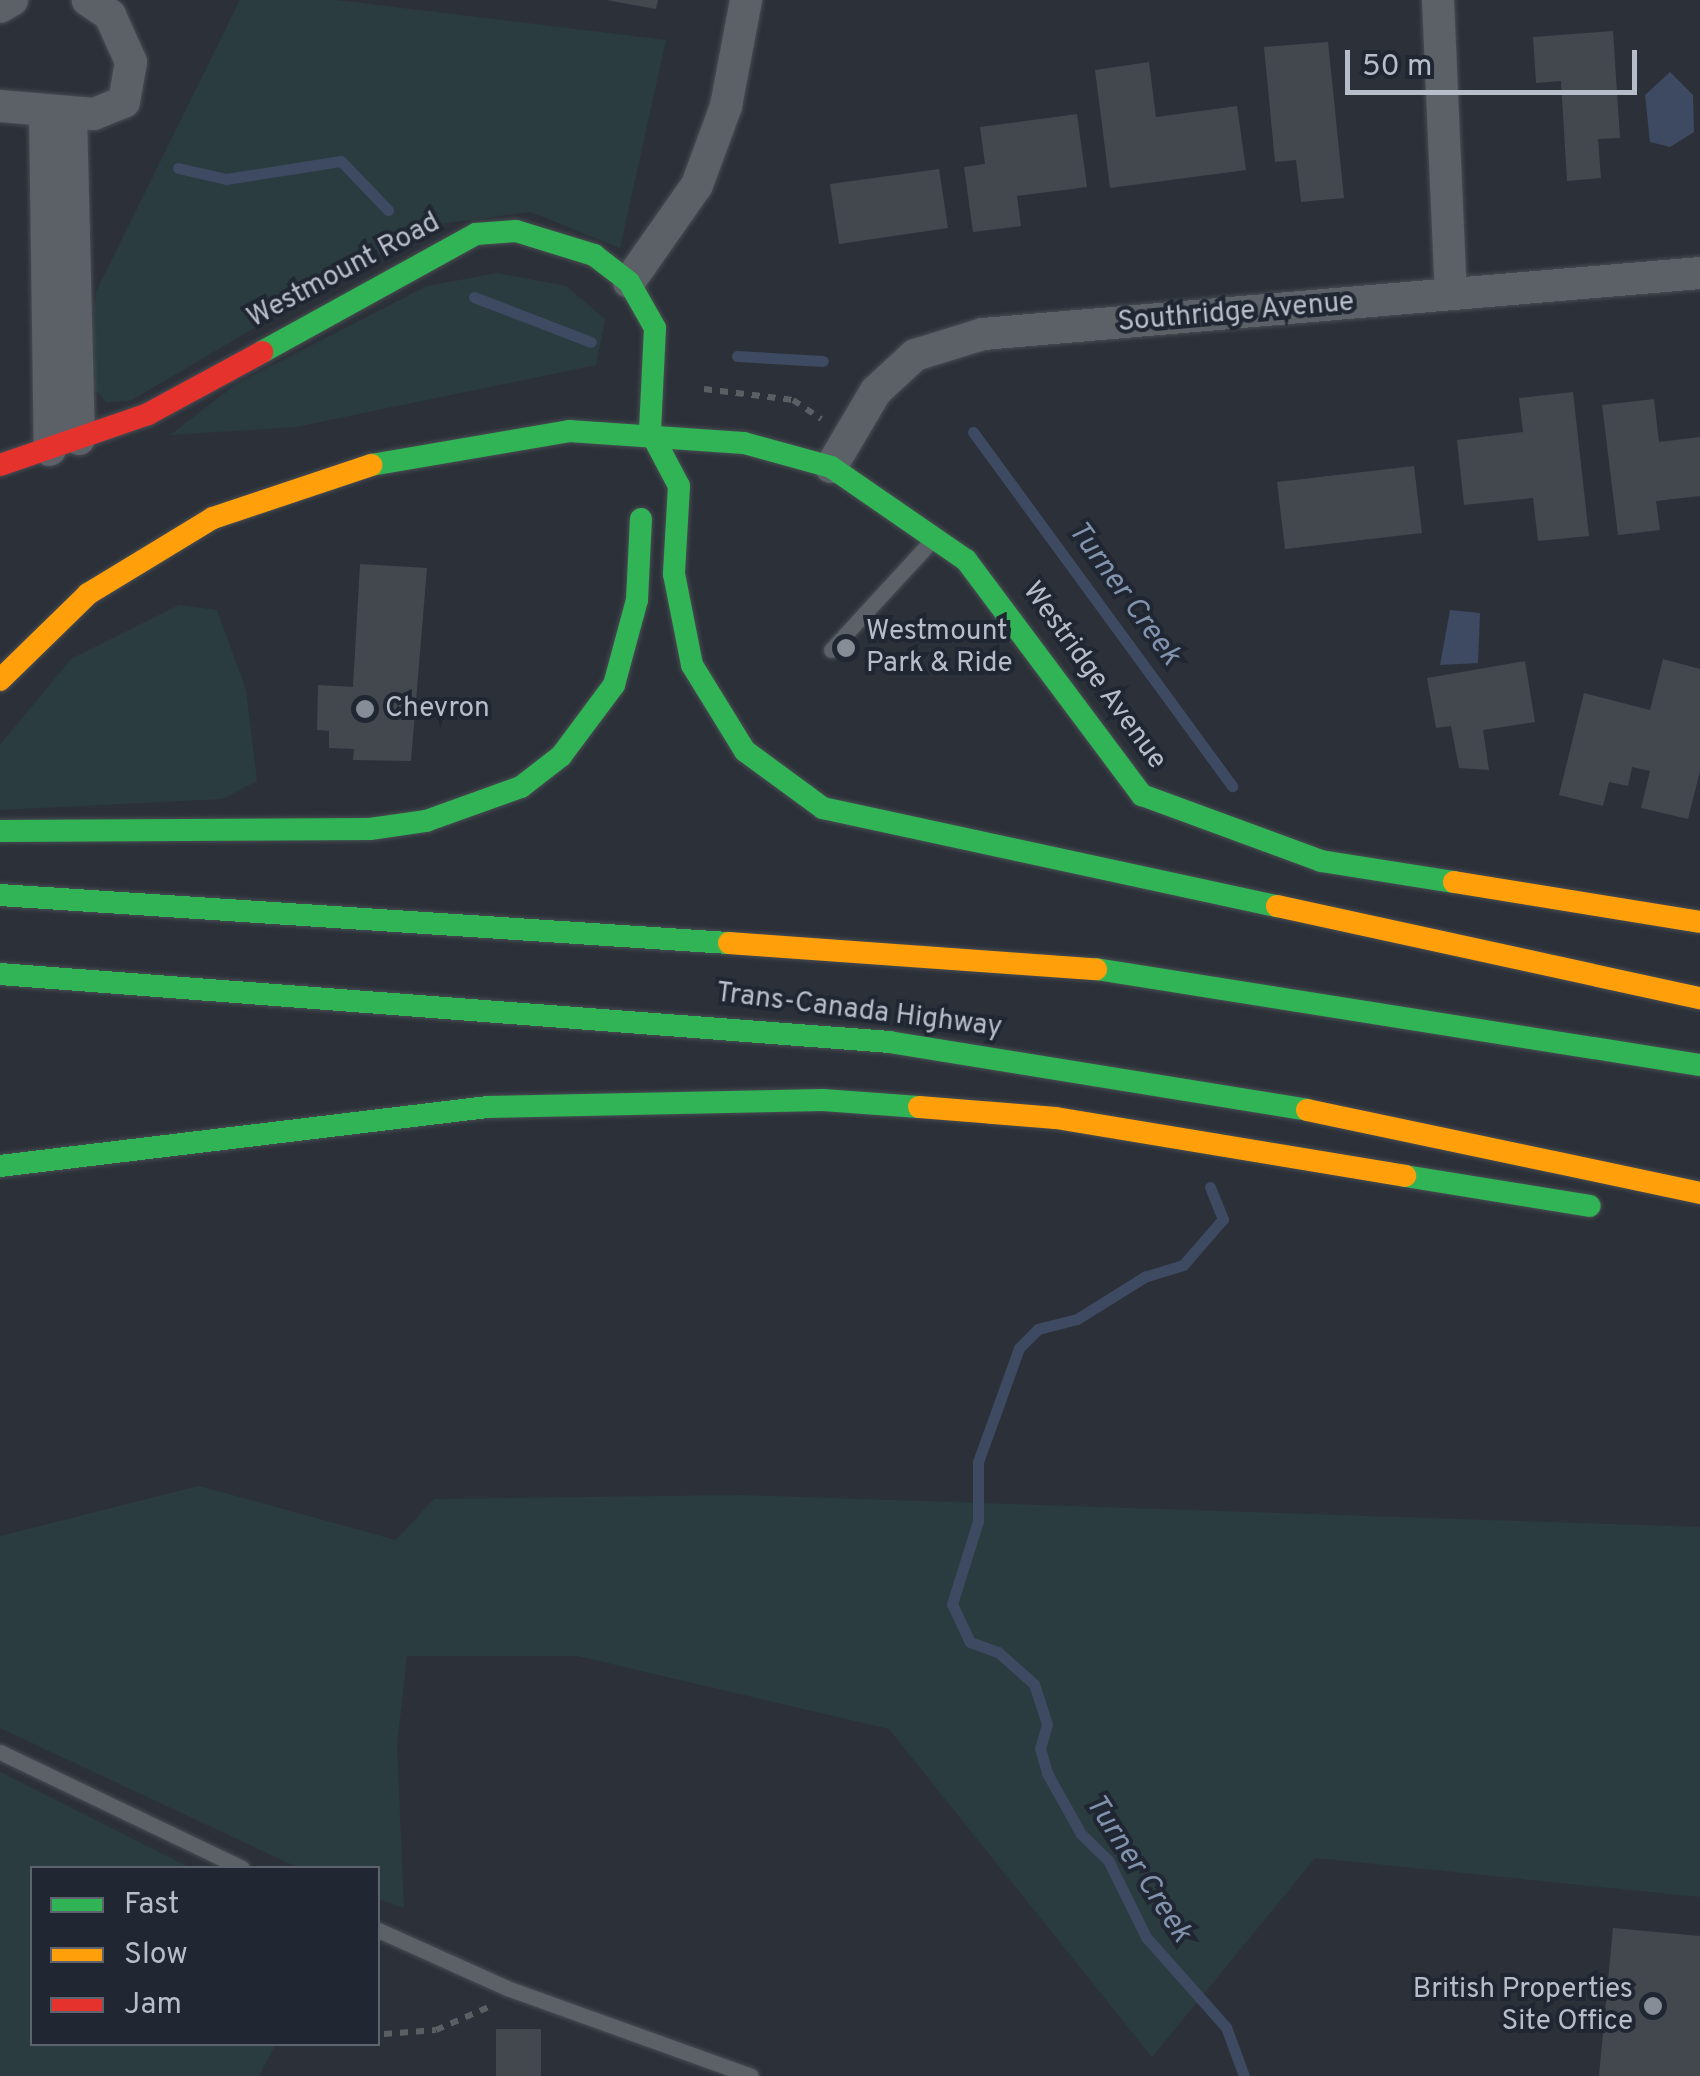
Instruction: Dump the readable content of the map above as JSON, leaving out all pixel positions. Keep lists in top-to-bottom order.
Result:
{
  "streets": {
    "main road": ["Westmount Road", "Westridge Avenue", "Trans-Canada Highway"],
    "street": ["Southridge Avenue"]
  },
  "crossings": [
    ["Southridge Avenue", "Westridge Avenue"]
  ],
  "water": ["Turner Creek"],
  "places": ["Westmount Park & Ride", "Chevron", "British Properties Site Office"],
  "legend": ["Fast", "Slow", "Jam"],
  "scale_bar": "50 m"
}
